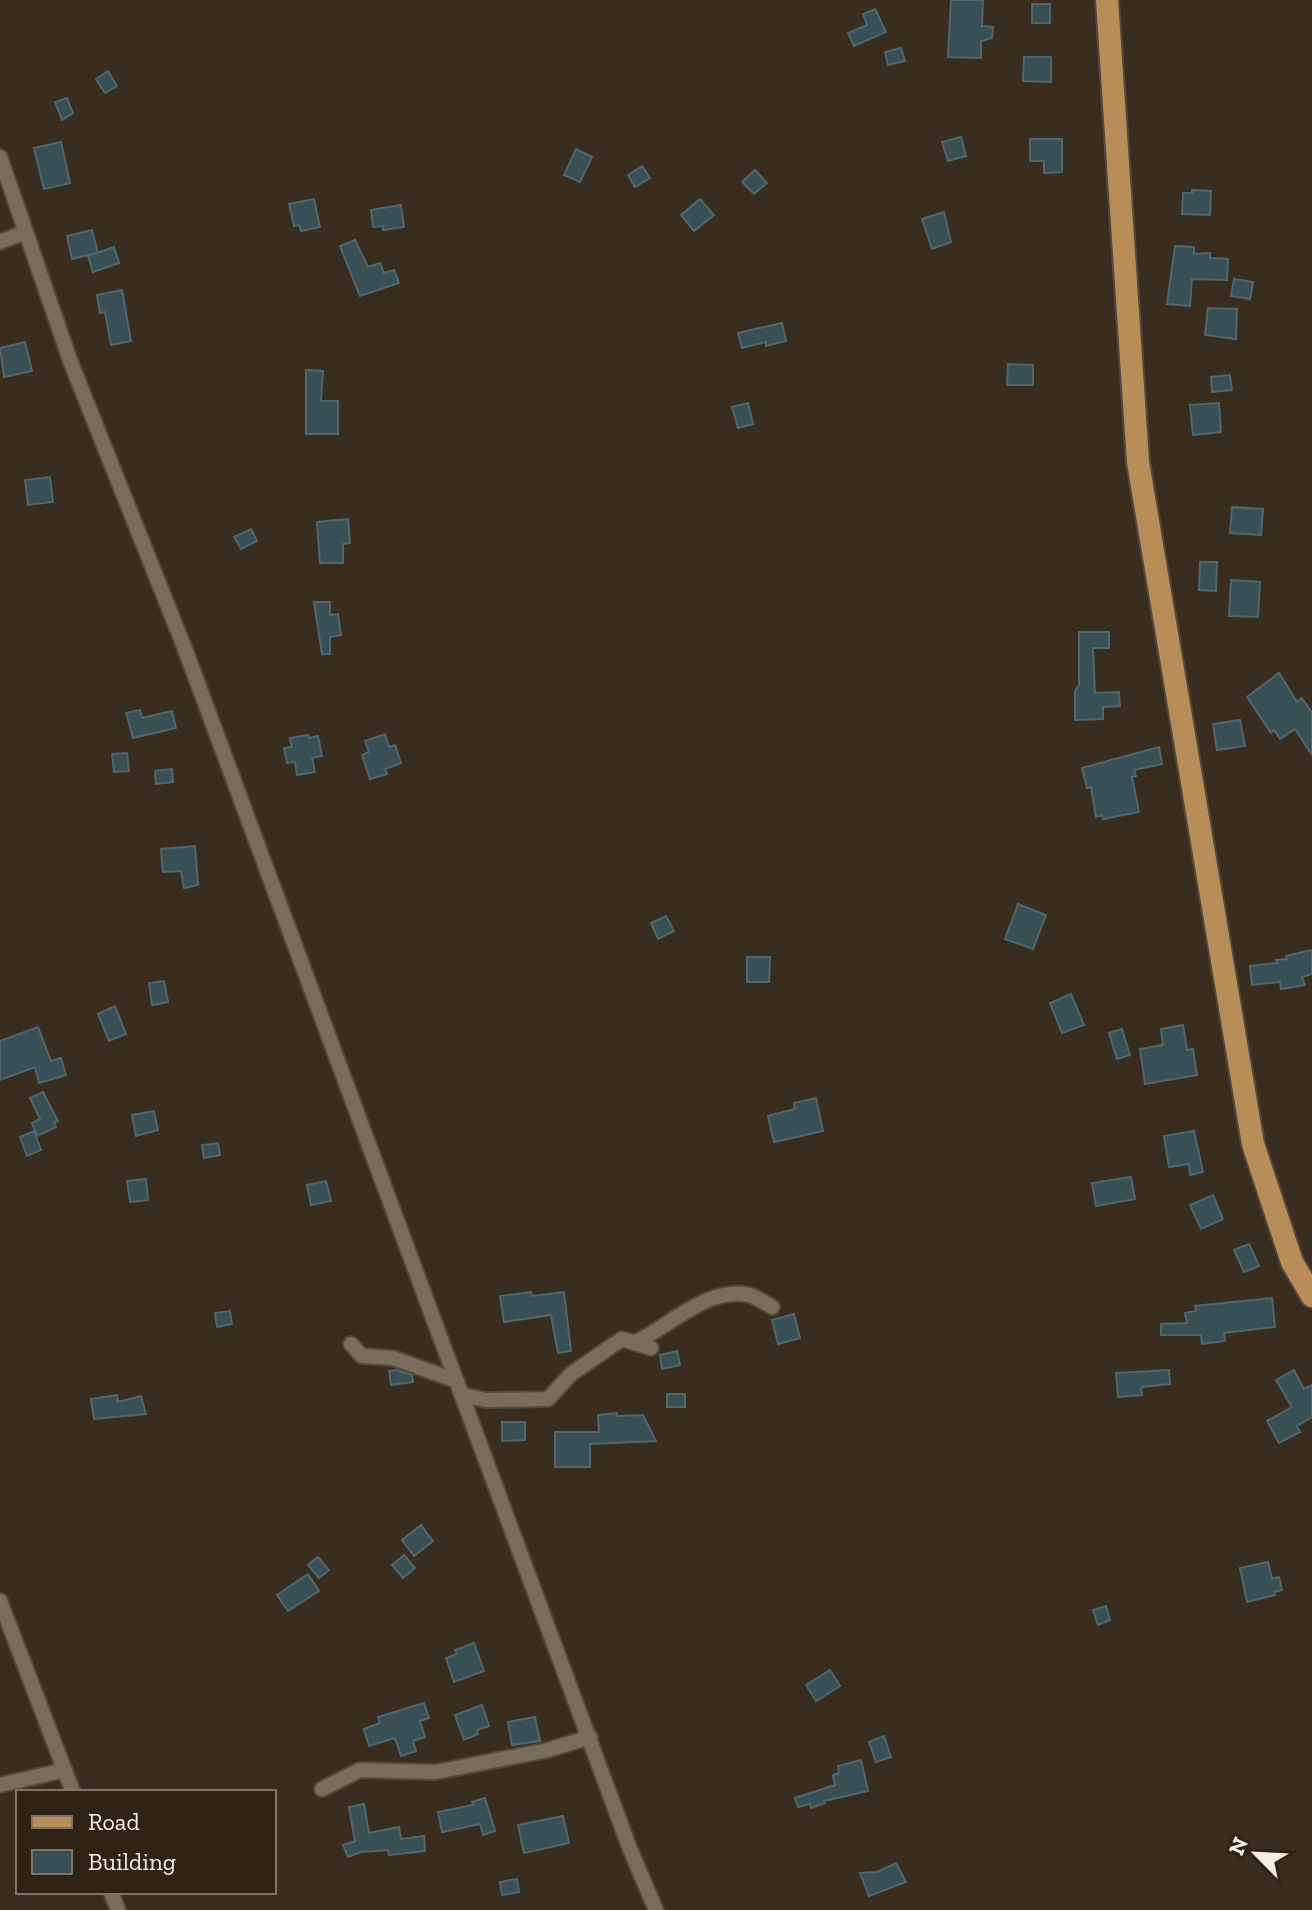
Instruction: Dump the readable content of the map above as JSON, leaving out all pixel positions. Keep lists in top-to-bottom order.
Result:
{
  "legend": ["Road", "Building"],
  "north": "top left"
}
